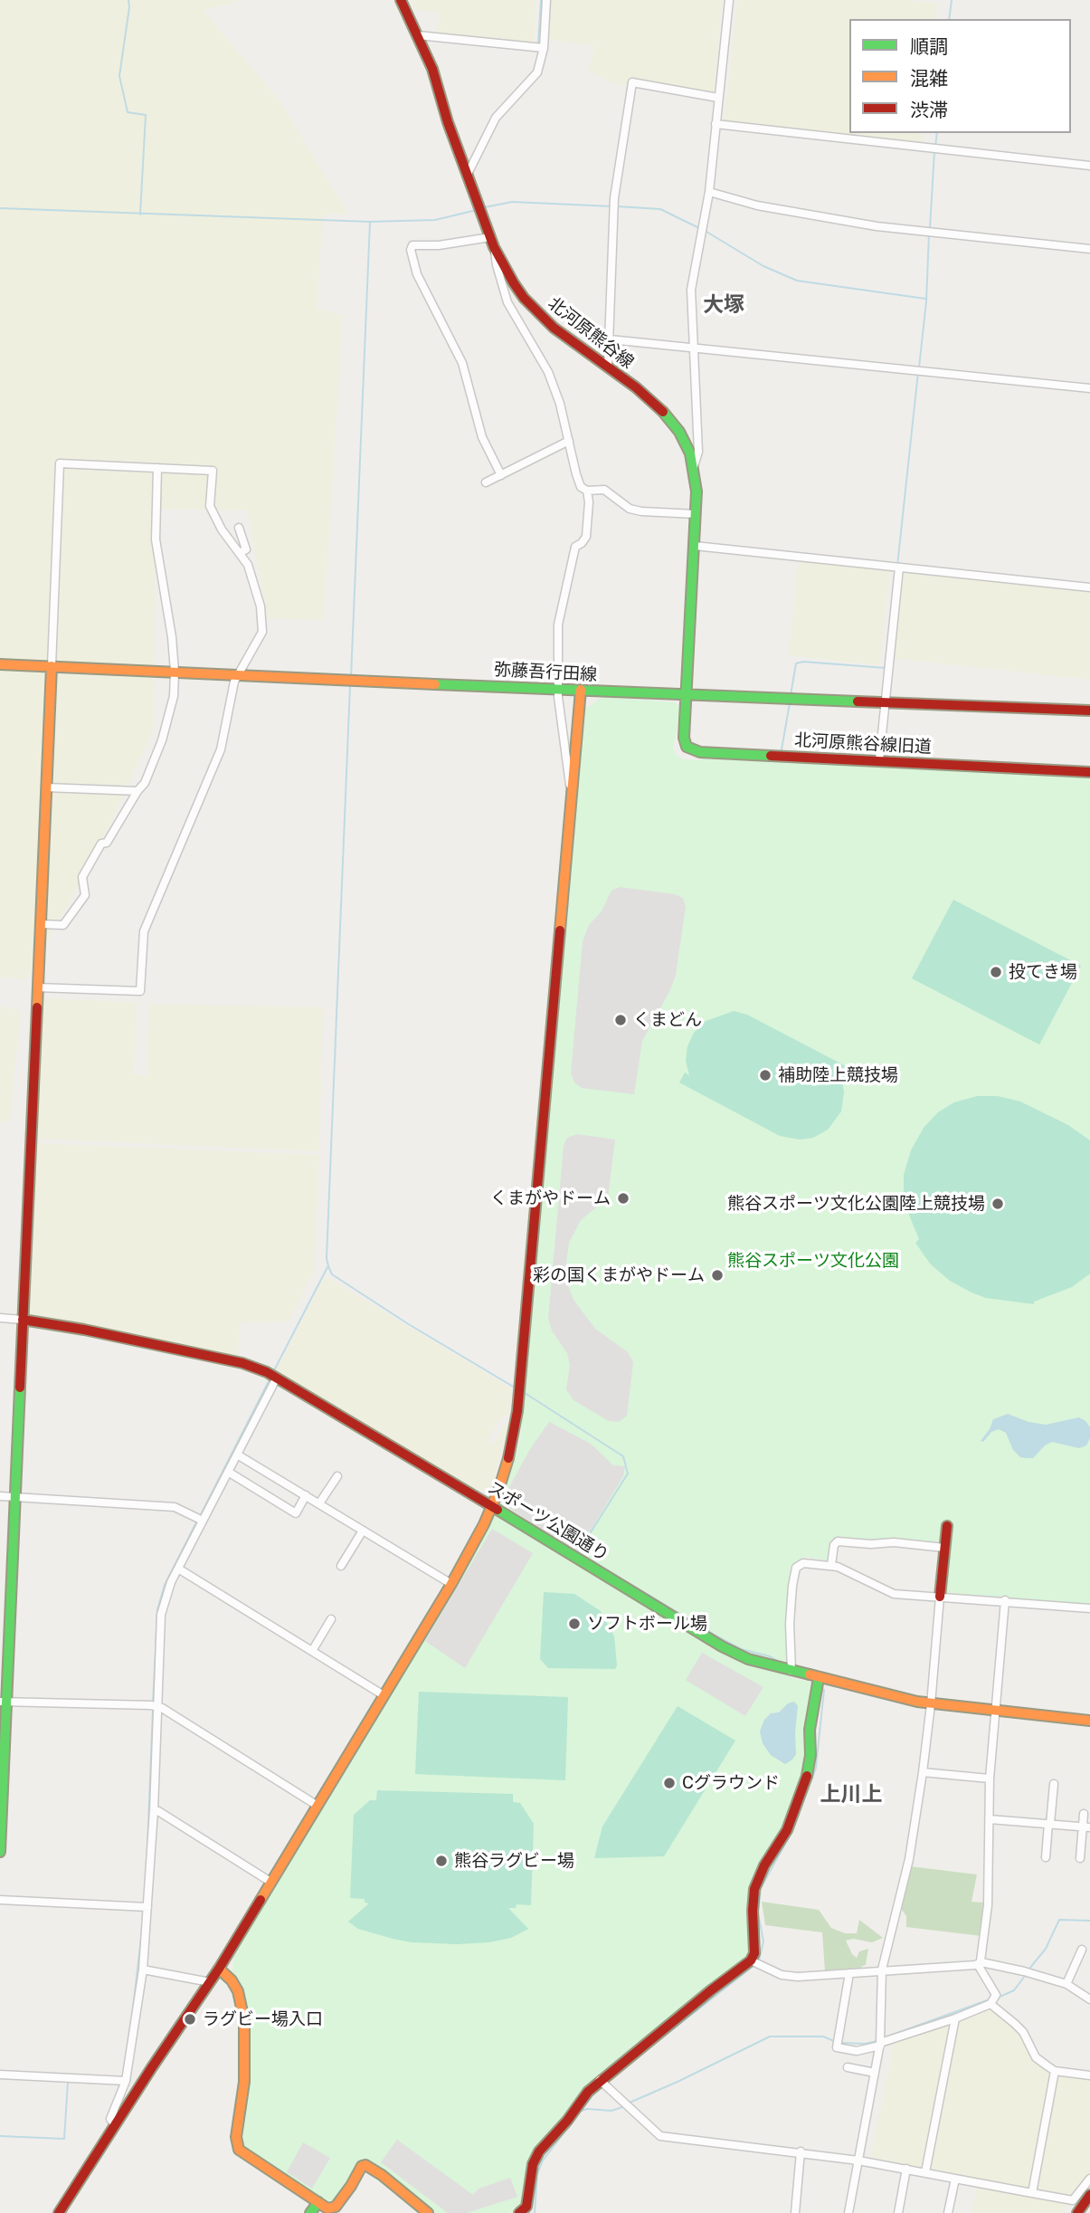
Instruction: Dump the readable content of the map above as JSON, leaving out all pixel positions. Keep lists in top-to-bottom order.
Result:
{
  "streets": {
    "main road": [
      "北河原熊谷線",
      "弥藤吾行田線",
      "北河原熊谷線旧道",
      "スポーツ公園通り"
    ]
  },
  "crossings": [
    ["北河原熊谷線", "弥藤吾行田線"],
    ["北河原熊谷線", "北河原熊谷線旧道"],
    ["弥藤吾行田線", "北河原熊谷線旧道"]
  ],
  "districts": ["大塚", "上川上"],
  "parks": ["熊谷スポーツ文化公園"],
  "places": [
    "投てき場",
    "くまどん",
    "補助陸上競技場",
    "くまがやドーム",
    "熊谷スポーツ文化公園陸上競技場",
    "彩の国くまがやドーム",
    "ソフトボール場",
    "Cグラウンド",
    "熊谷ラグビー場",
    "ラグビー場入口"
  ],
  "legend": ["順調", "混雑", "渋滞"]
}
